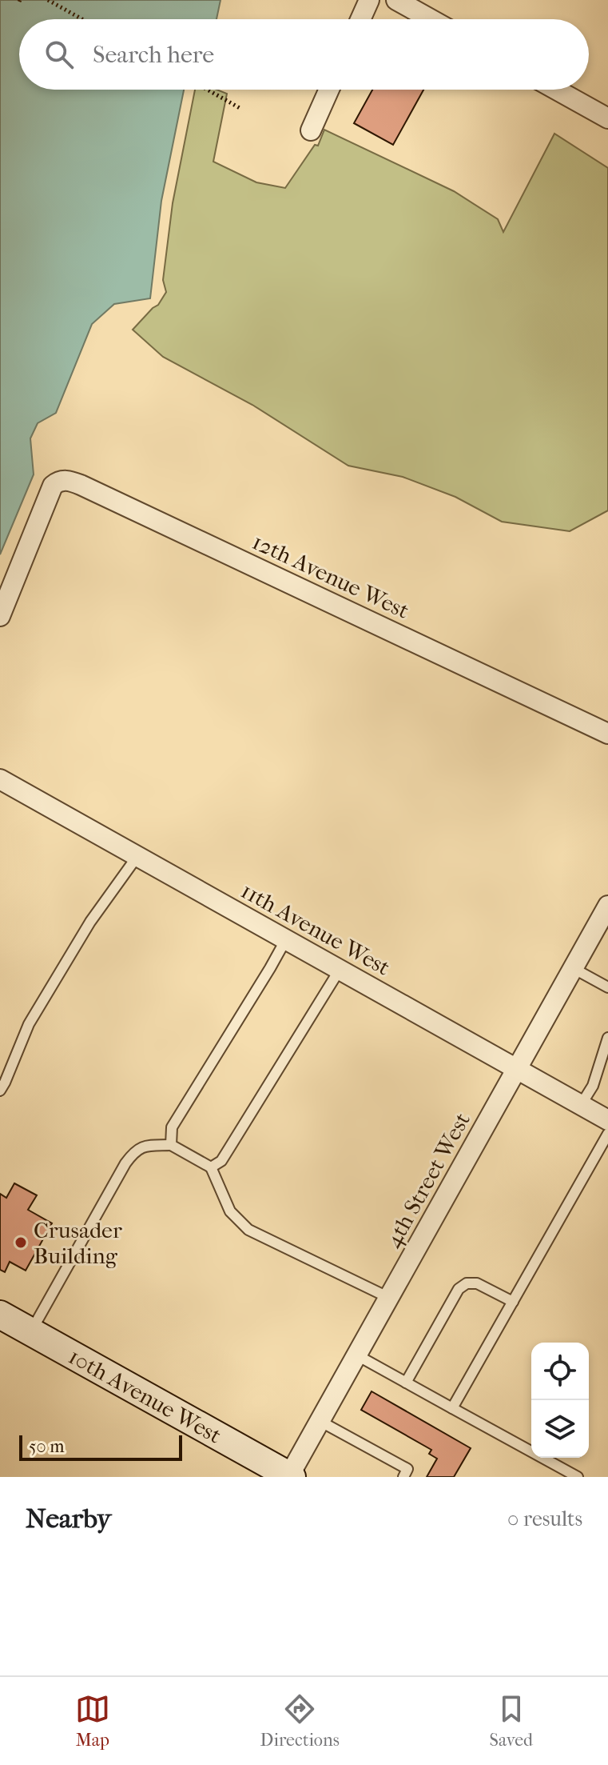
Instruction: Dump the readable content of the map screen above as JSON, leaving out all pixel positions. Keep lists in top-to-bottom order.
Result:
{
  "streets": {
    "street": [
      "12th Avenue West",
      "11th Avenue West",
      "4th Street West",
      "10th Avenue West"
    ]
  },
  "crossings": [
    ["11th Avenue West", "4th Street West"],
    ["4th Street West", "10th Avenue West"]
  ],
  "places": ["Crusader Building"],
  "scale_bar": "50 m",
  "page": {
    "search": "Search here",
    "scale": "50 m",
    "heading": ["Nearby", "0 results"],
    "nav": ["Map", "Directions", "Saved"]
  }
}
